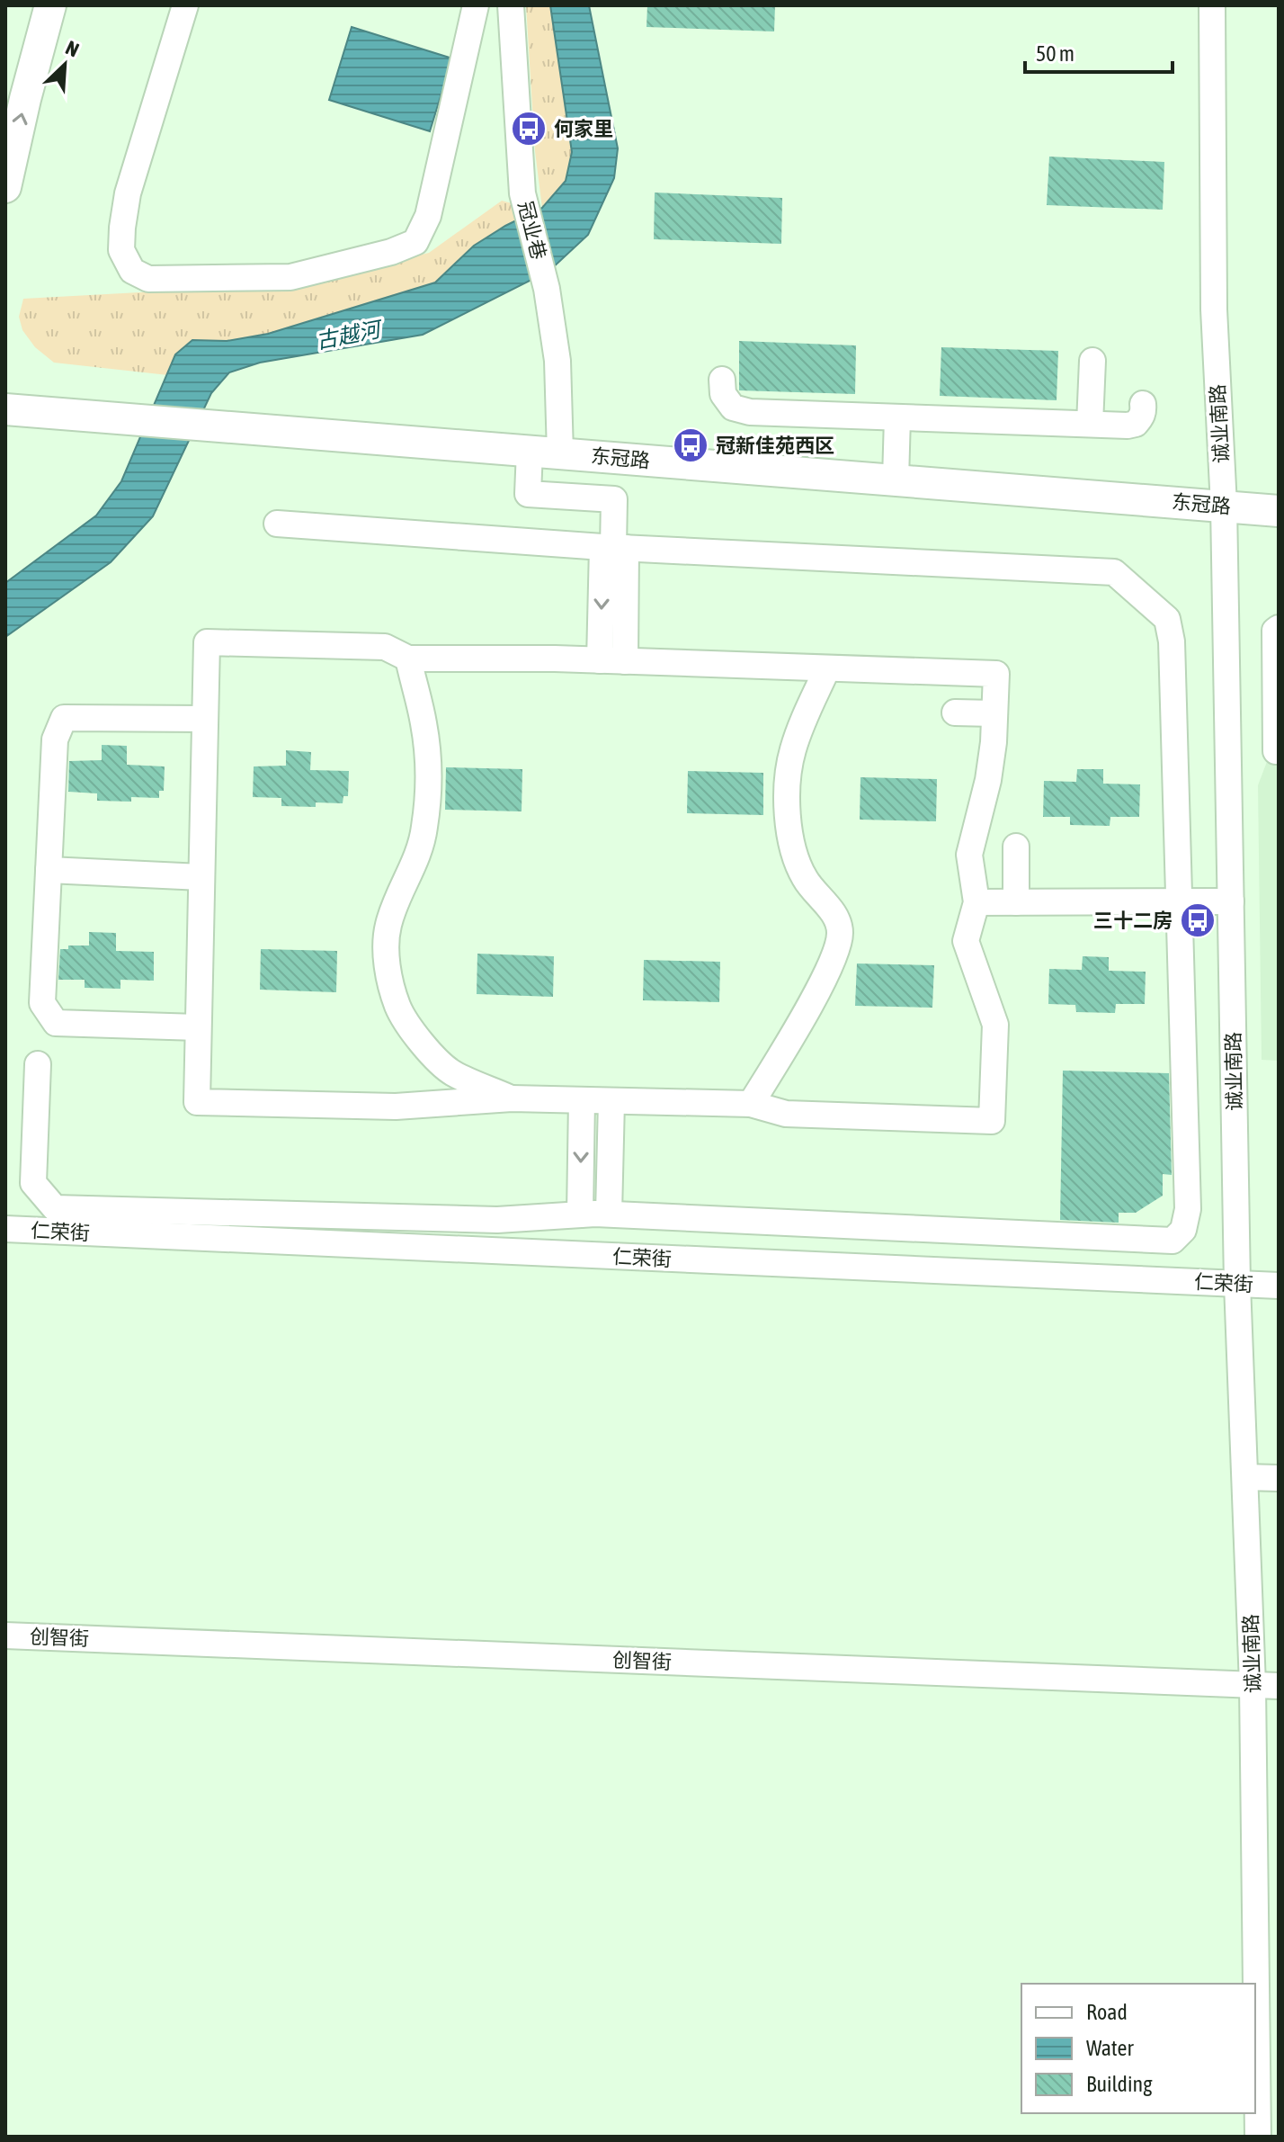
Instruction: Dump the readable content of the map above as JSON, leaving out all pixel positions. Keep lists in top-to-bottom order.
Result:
{
  "streets": {
    "main road": ["东冠路"],
    "street": [
      "冠业巷",
      "诚业南路",
      "仁荣街",
      "创智街"
    ]
  },
  "crossings": [
    ["冠业巷", "东冠路"],
    ["诚业南路", "东冠路"],
    ["诚业南路", "仁荣街"],
    ["诚业南路", "创智街"]
  ],
  "water": ["古越河"],
  "places": {
    "bus stop": ["何家里", "冠新佳苑西区", "三十二房"]
  },
  "legend": ["Road", "Water", "Building"],
  "scale_bar": "50 m",
  "north": "top right"
}
